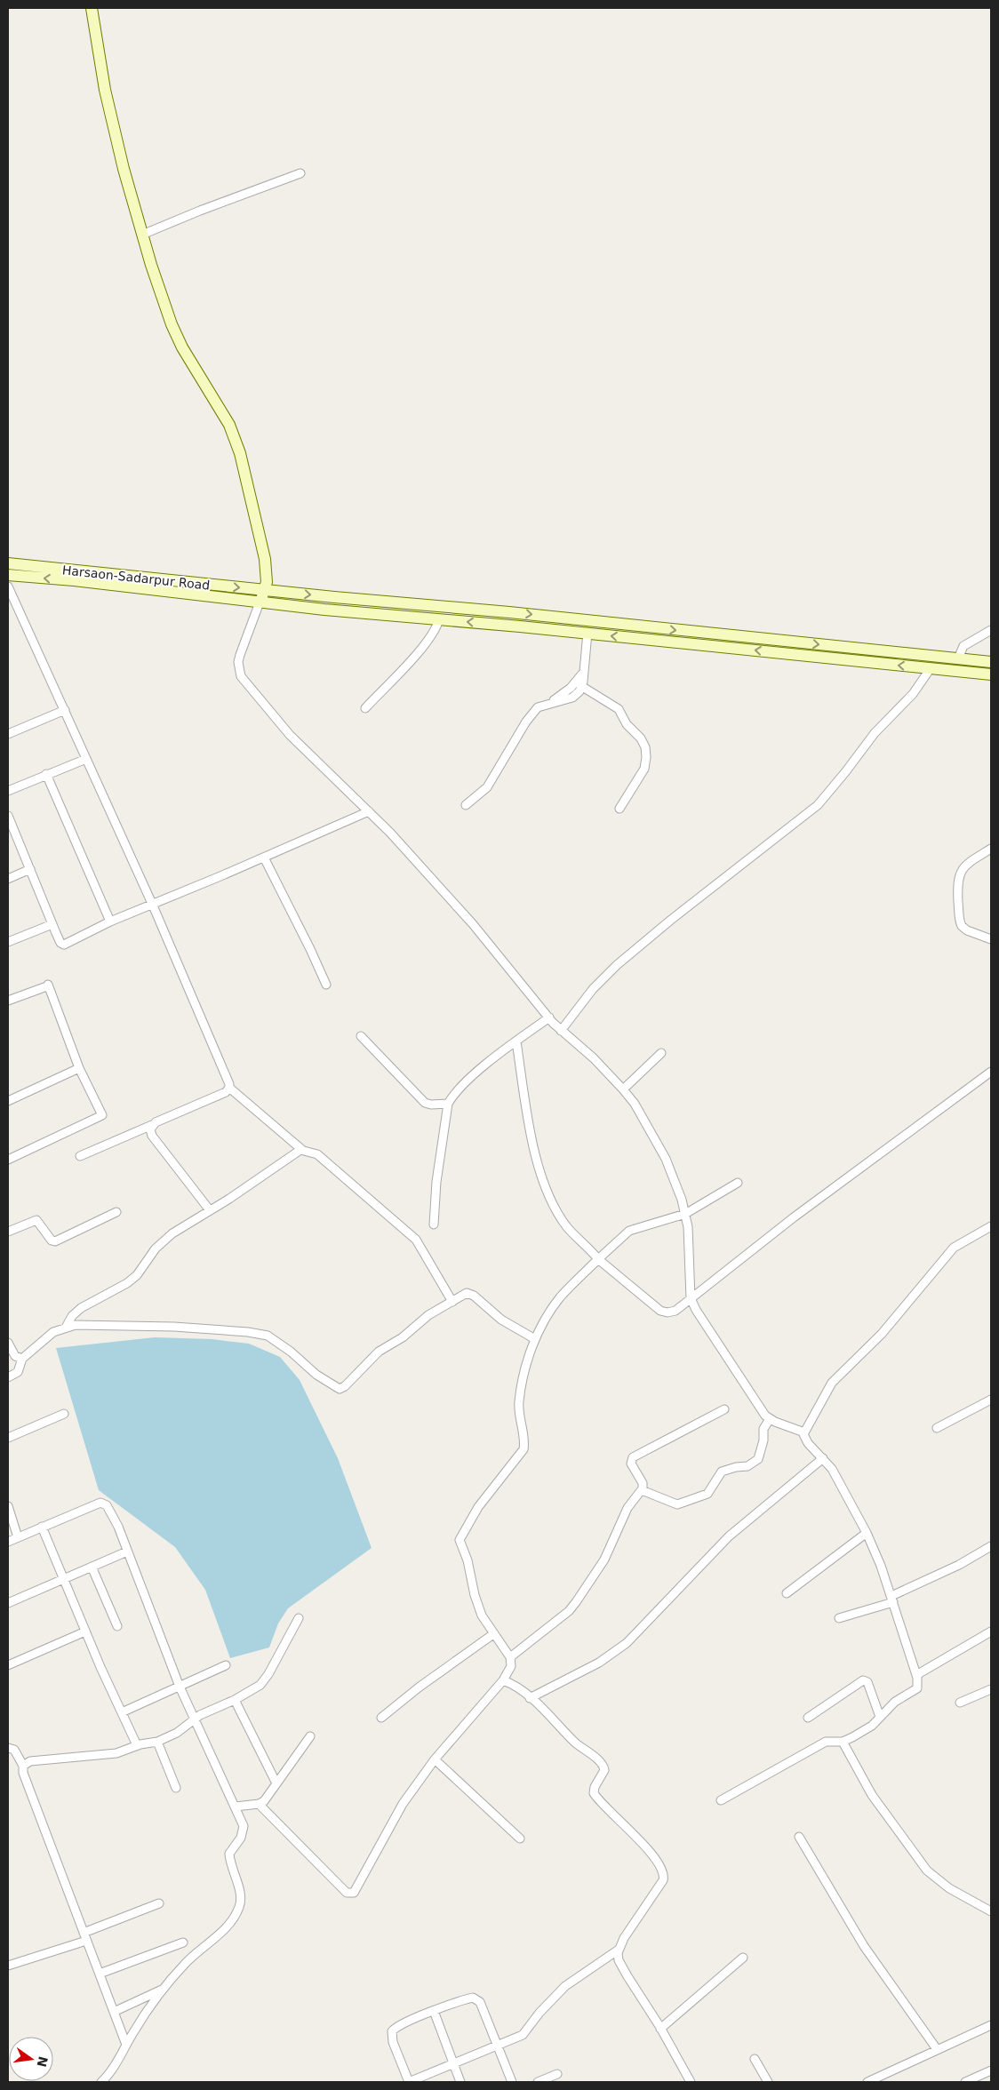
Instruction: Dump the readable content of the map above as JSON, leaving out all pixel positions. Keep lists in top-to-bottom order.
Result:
{
  "streets": {
    "street": ["Harsaon-Sadarpur Road"]
  },
  "north": "right"
}
